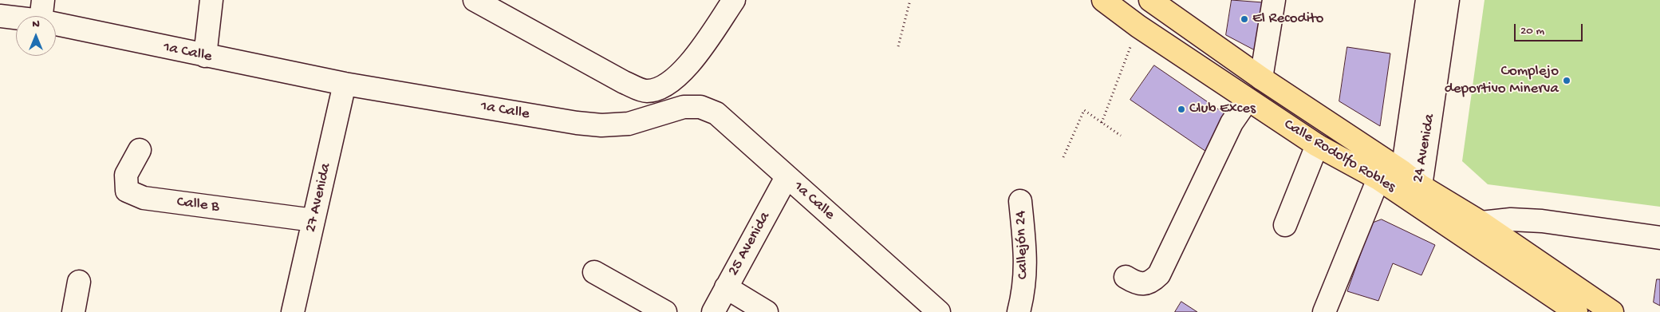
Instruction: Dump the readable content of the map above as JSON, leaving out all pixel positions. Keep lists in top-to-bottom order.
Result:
{
  "streets": {
    "main road": ["Calle Rodolfo Robles"],
    "street": [
      "1a Calle",
      "24 Avenida",
      "27 Avenida",
      "Calle B",
      "25 Avenida",
      "Callejón 24"
    ]
  },
  "crossings": [
    ["1a Calle", "27 Avenida"],
    ["1a Calle", "25 Avenida"],
    ["24 Avenida", "Calle Rodolfo Robles"],
    ["27 Avenida", "Calle B"]
  ],
  "places": ["El Recodito", "Complejo deportivo Minerva", "Club Exces"],
  "scale_bar": "20 m",
  "north": "top"
}
